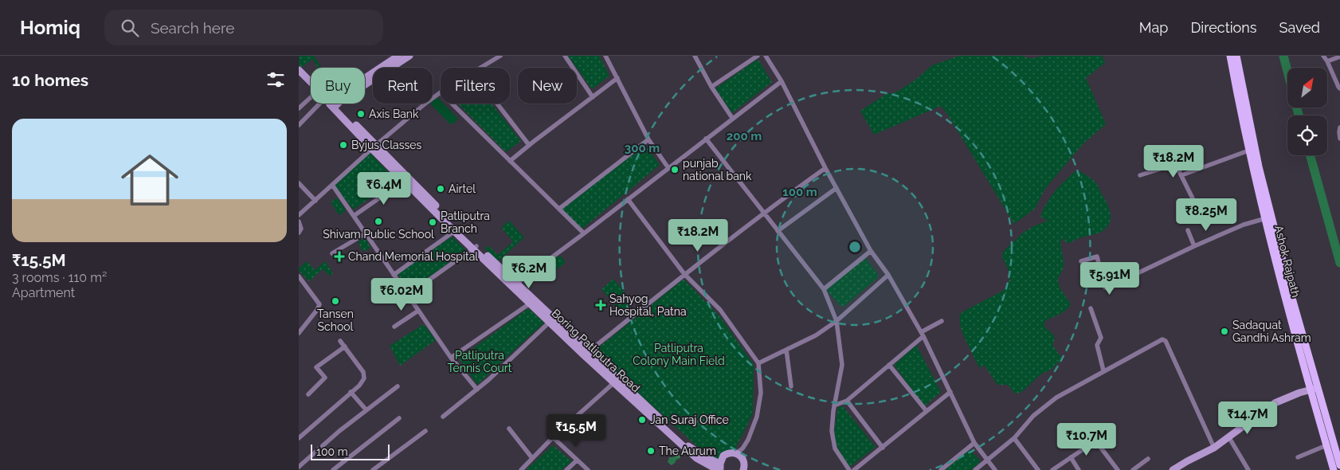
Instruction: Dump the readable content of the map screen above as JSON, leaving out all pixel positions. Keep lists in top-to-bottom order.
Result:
{
  "streets": {
    "main road": ["Ashok Rajpath"],
    "street": ["Boring Patliputra Road"]
  },
  "parks": ["Patliputra Colony Main Field", "Patliputra Tennis Court"],
  "places": {
    "other": [
      "Axis Bank",
      "Byjus Classes",
      "punjab national bank",
      "Airtel",
      "Shivam Public School",
      "Patliputra Branch",
      "Tansen School",
      "Sadaquat Gandhi Ashram",
      "Jan Suraj Office",
      "The Aurum"
    ],
    "health": ["Chand Memorial Hospital", "Sahyog Hospital, Patna"]
  },
  "scale_bar": "100 m",
  "north": "top right",
  "page": {
    "header": "Homiq",
    "search": "Search here",
    "nav": ["Map", "Directions", "Saved"],
    "heading": "10 homes",
    "chip": [
      "Buy",
      "Rent",
      "Filters",
      "New"
    ],
    "list": [
      {
        "name": "₹15.5M",
        "note": "3 rooms · 110 m² · Apartment"
      }
    ],
    "price": [
      "₹18.2M",
      "₹6.4M",
      "₹8.25M",
      "₹18.2M",
      "₹6.2M",
      "₹5.91M",
      "₹6.02M",
      "₹14.7M",
      "₹15.5M",
      "₹10.7M"
    ],
    "scale": "100 m"
  },
  "rings": ["200 m", "300 m", "100 m"]
}
